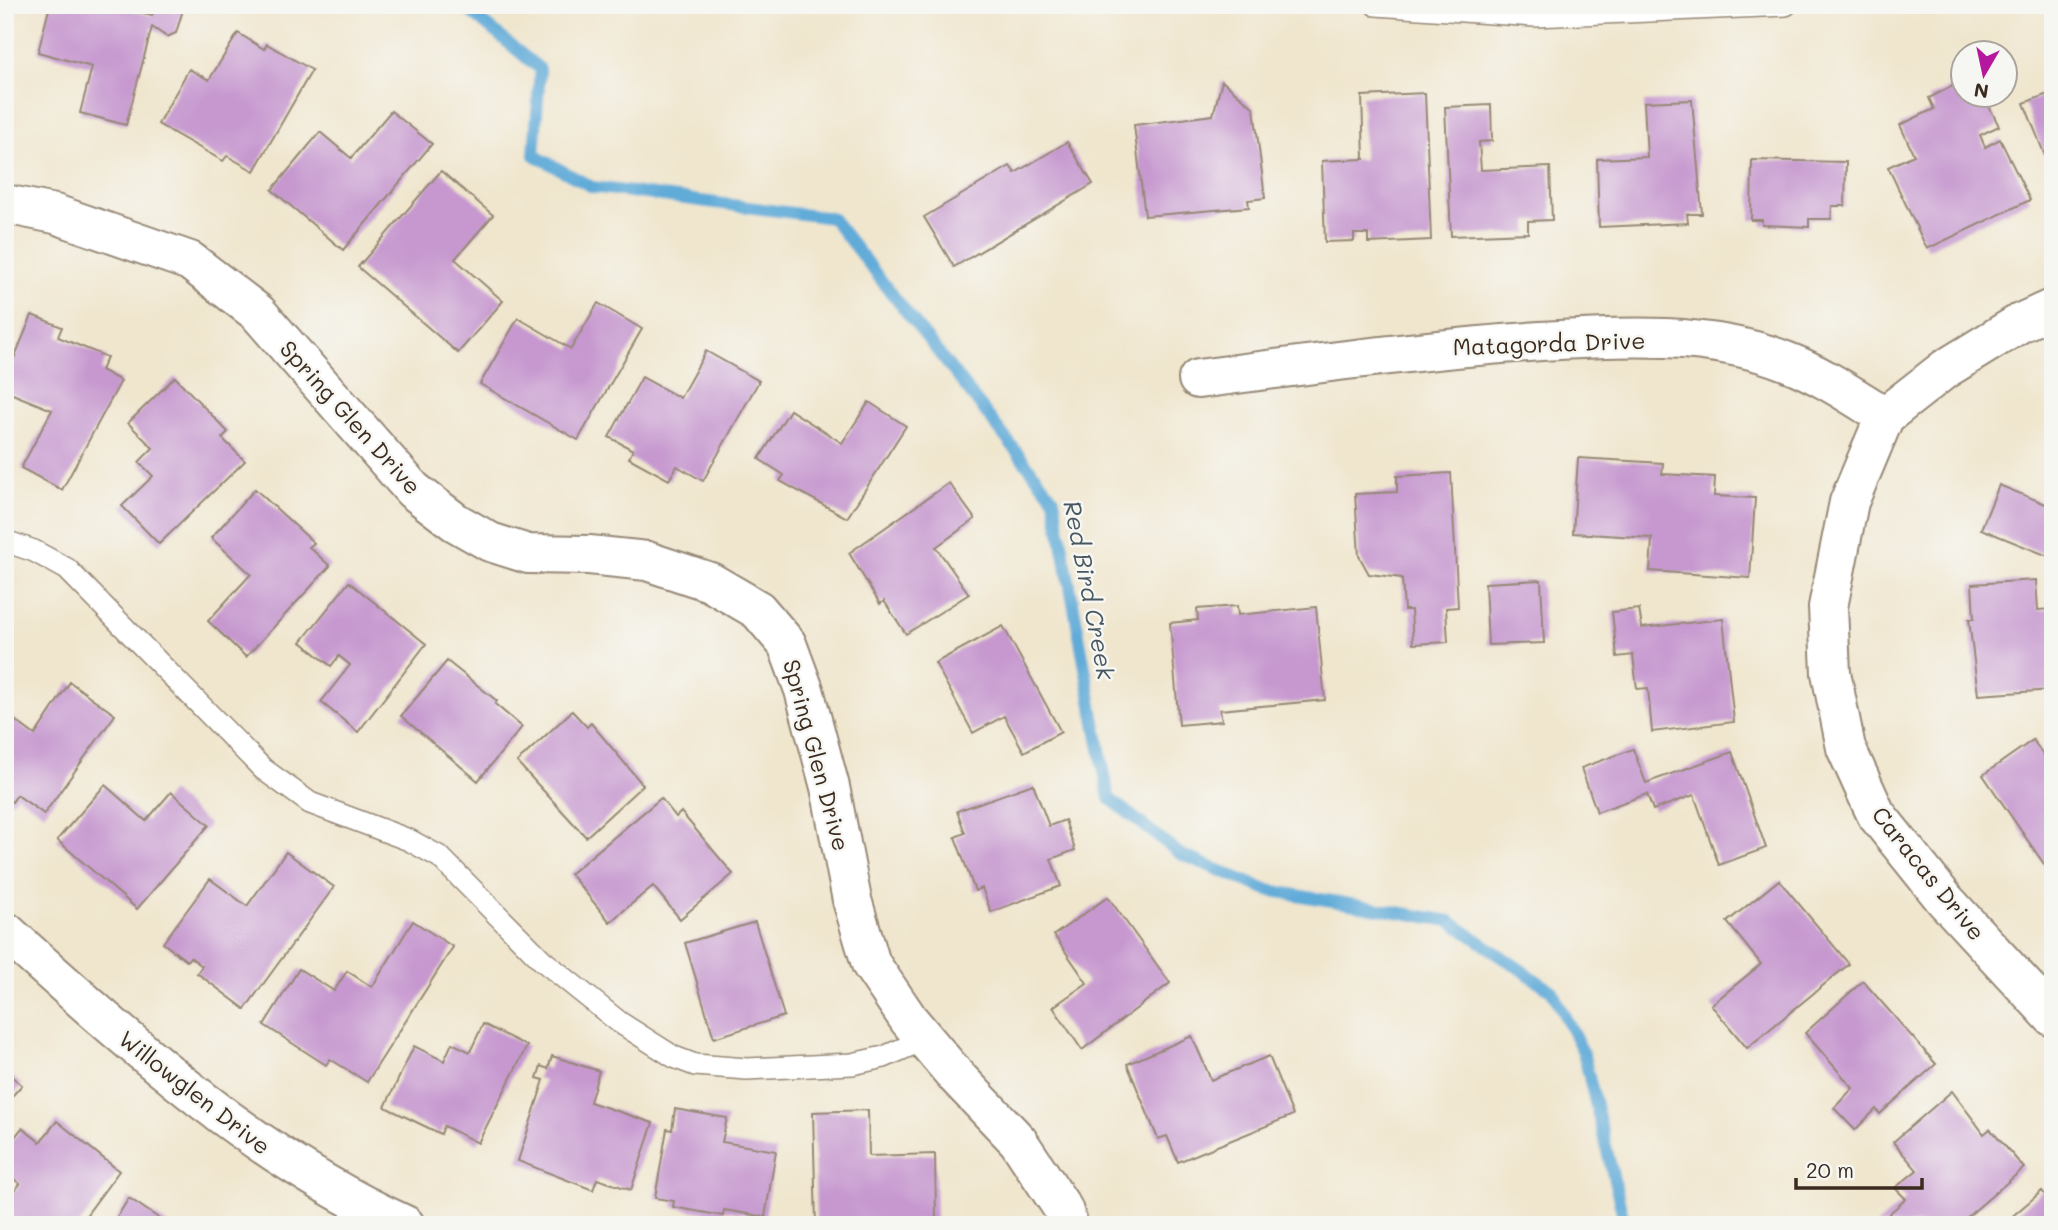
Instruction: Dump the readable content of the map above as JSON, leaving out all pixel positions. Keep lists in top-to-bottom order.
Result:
{
  "streets": {
    "street": [
      "Matagorda Drive",
      "Spring Glen Drive",
      "Caracas Drive",
      "Willowglen Drive"
    ]
  },
  "crossings": [
    ["Matagorda Drive", "Caracas Drive"]
  ],
  "water": ["Red Bird Creek"],
  "scale_bar": "20 m",
  "north": "bottom"
}
